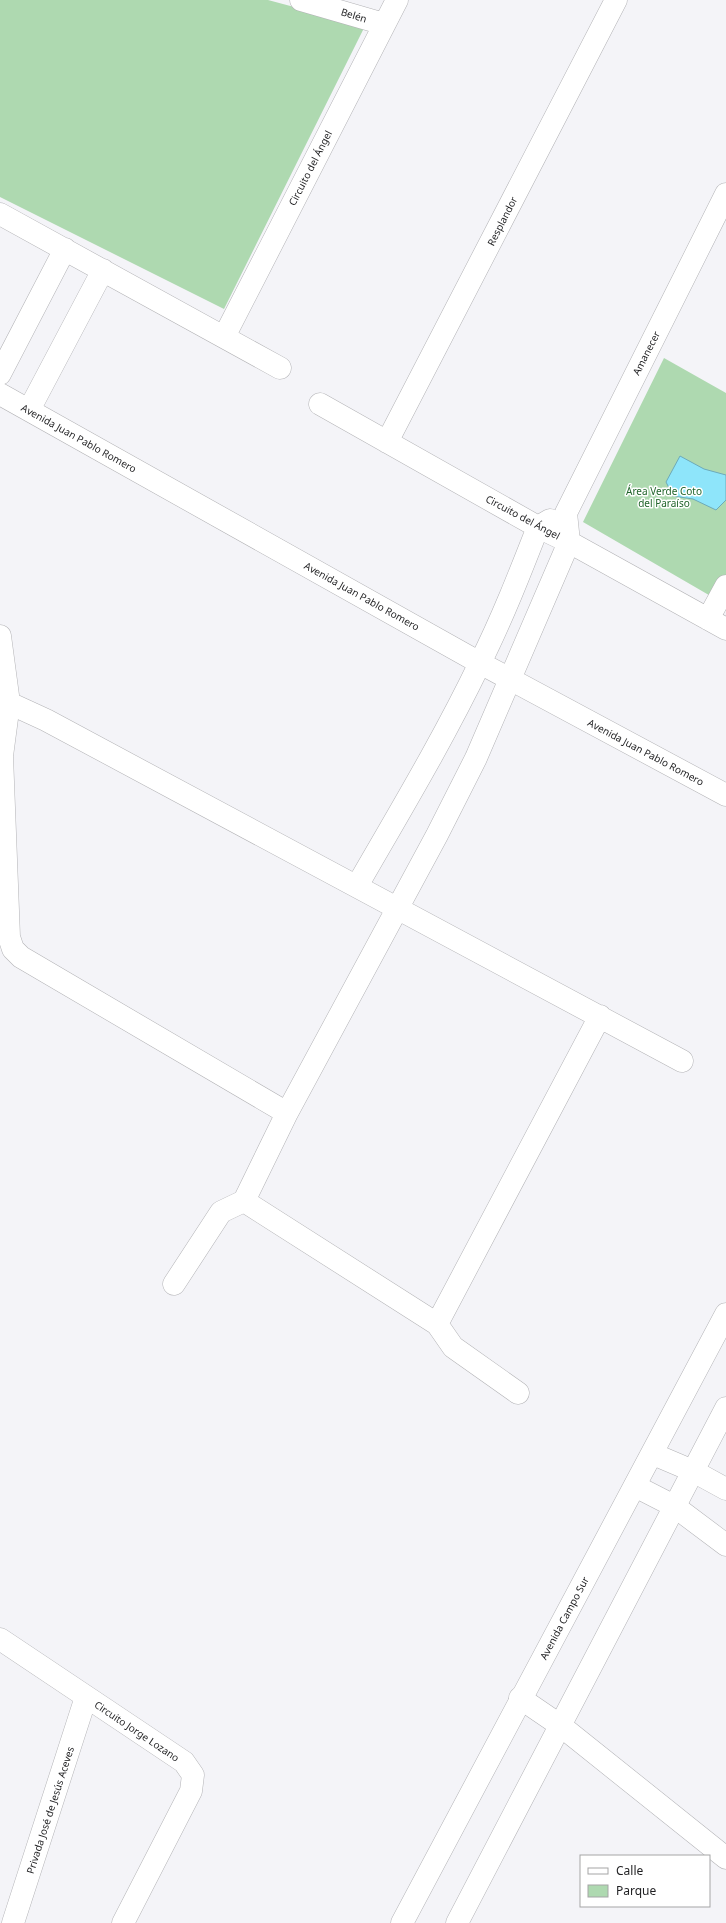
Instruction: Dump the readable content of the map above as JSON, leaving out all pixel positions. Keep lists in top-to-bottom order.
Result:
{
  "streets": {
    "street": [
      "Belén",
      "Circuito del Ángel",
      "Resplandor",
      "Amanecer",
      "Avenida Juan Pablo Romero",
      "Avenida Campo Sur",
      "Circuito Jorge Lozano",
      "Privada José de Jesús Aceves"
    ]
  },
  "crossings": [
    ["Belén", "Circuito del Ángel"],
    ["Circuito del Ángel", "Resplandor"],
    ["Circuito Jorge Lozano", "Privada José de Jesús Aceves"]
  ],
  "parks": ["Área Verde Coto del Paraíso"],
  "legend": ["Calle", "Parque"]
}
